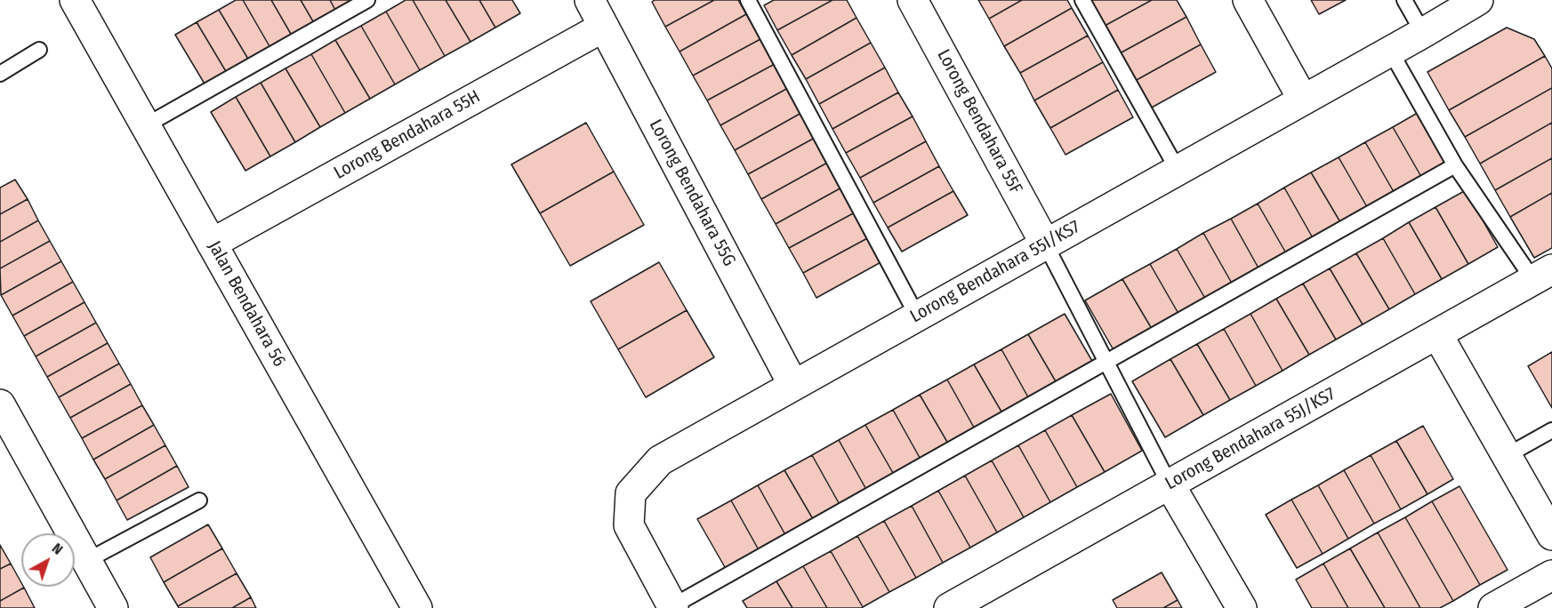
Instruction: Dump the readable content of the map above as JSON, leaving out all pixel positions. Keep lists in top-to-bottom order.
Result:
{
  "streets": {
    "street": [
      "Lorong Bendahara 55F",
      "Lorong Bendahara 55H",
      "Lorong Bendahara 55G",
      "Lorong Bendahara 55I/KS7",
      "Jalan Bendahara 56",
      "Lorong Bendahara 55J/KS7"
    ]
  },
  "crossings": [
    ["Lorong Bendahara 55F", "Lorong Bendahara 55I/KS7"],
    ["Lorong Bendahara 55H", "Lorong Bendahara 55G"],
    ["Lorong Bendahara 55H", "Jalan Bendahara 56"],
    ["Lorong Bendahara 55G", "Lorong Bendahara 55I/KS7"]
  ],
  "north": "top right"
}
